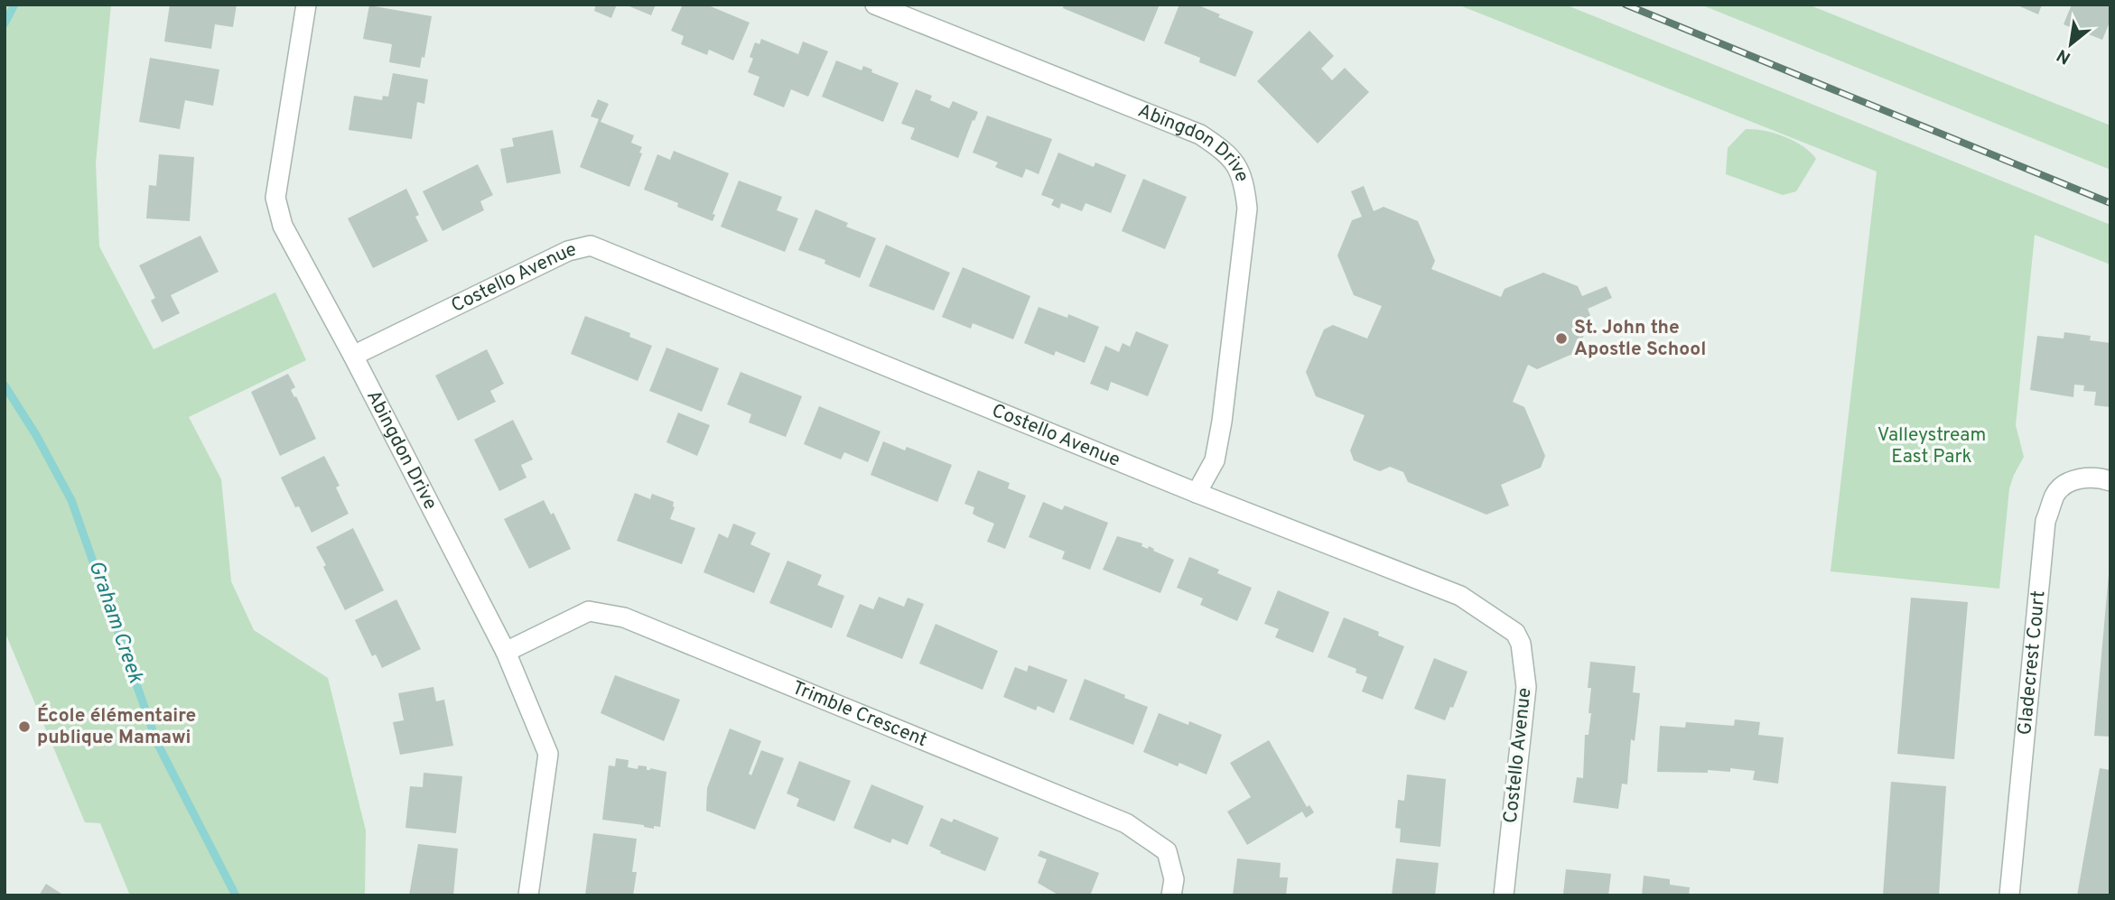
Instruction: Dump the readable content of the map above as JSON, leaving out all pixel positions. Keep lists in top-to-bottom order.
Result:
{
  "streets": {
    "street": [
      "Abingdon Drive",
      "Costello Avenue",
      "Gladecrest Court",
      "Trimble Crescent"
    ]
  },
  "crossings": [
    ["Abingdon Drive", "Costello Avenue"],
    ["Abingdon Drive", "Trimble Crescent"]
  ],
  "water": ["Graham Creek"],
  "parks": ["Valleystream East Park"],
  "places": ["St. John the Apostle School", "École élémentaire publique Mamawi"],
  "north": "bottom left"
}
